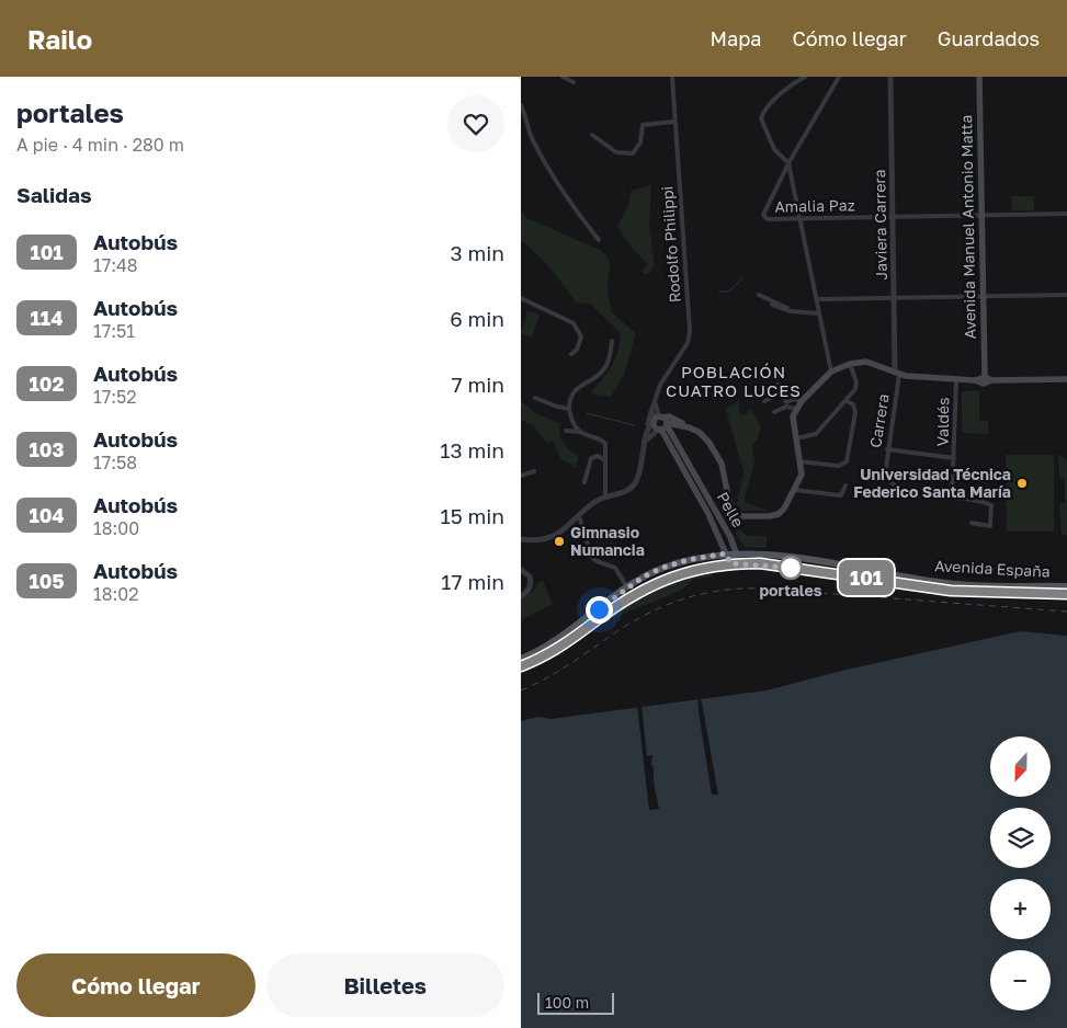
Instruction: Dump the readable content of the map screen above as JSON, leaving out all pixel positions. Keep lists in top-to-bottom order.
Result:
{
  "streets": {
    "main road": ["Avenida Manuel Antonio Matta", "Pelle", "Avenida España"],
    "street": [
      "Amalia Paz",
      "Javiera Carrera",
      "Rodolfo Philippi",
      "Carrera",
      "Valdés"
    ]
  },
  "crossings": [
    ["Amalia Paz", "Javiera Carrera"],
    ["Amalia Paz", "Avenida Manuel Antonio Matta"],
    ["Javiera Carrera", "Carrera"],
    ["Carrera", "Valdés"],
    ["Pelle", "Avenida España"]
  ],
  "districts": ["POBLACIÓN CUATRO LUCES"],
  "places": ["Universidad Técnica Federico Santa María", "Gimnasio Numancia", "portales"],
  "lines": ["bus line 101"],
  "scale_bar": "100 m",
  "north": "bottom",
  "page": {
    "header": "Railo",
    "nav": ["Mapa", "Cómo llegar", "Guardados"],
    "heading": [
      ["portales", "A pie · 4 min · 280 m"],
      "Salidas"
    ],
    "on_map": "101",
    "list": [
      {
        "mark": "101",
        "name": "Autobús",
        "note": "17:48",
        "value": "3 min"
      },
      {
        "mark": "114",
        "name": "Autobús",
        "note": "17:51",
        "value": "6 min"
      },
      {
        "mark": "102",
        "name": "Autobús",
        "note": "17:52",
        "value": "7 min"
      },
      {
        "mark": "103",
        "name": "Autobús",
        "note": "17:58",
        "value": "13 min"
      },
      {
        "mark": "104",
        "name": "Autobús",
        "note": "18:00",
        "value": "15 min"
      },
      {
        "mark": "105",
        "name": "Autobús",
        "note": "18:02",
        "value": "17 min"
      }
    ],
    "map_buttons": ["+", "−"],
    "buttons": ["Cómo llegar", "Billetes"],
    "scale": "100 m"
  }
}
